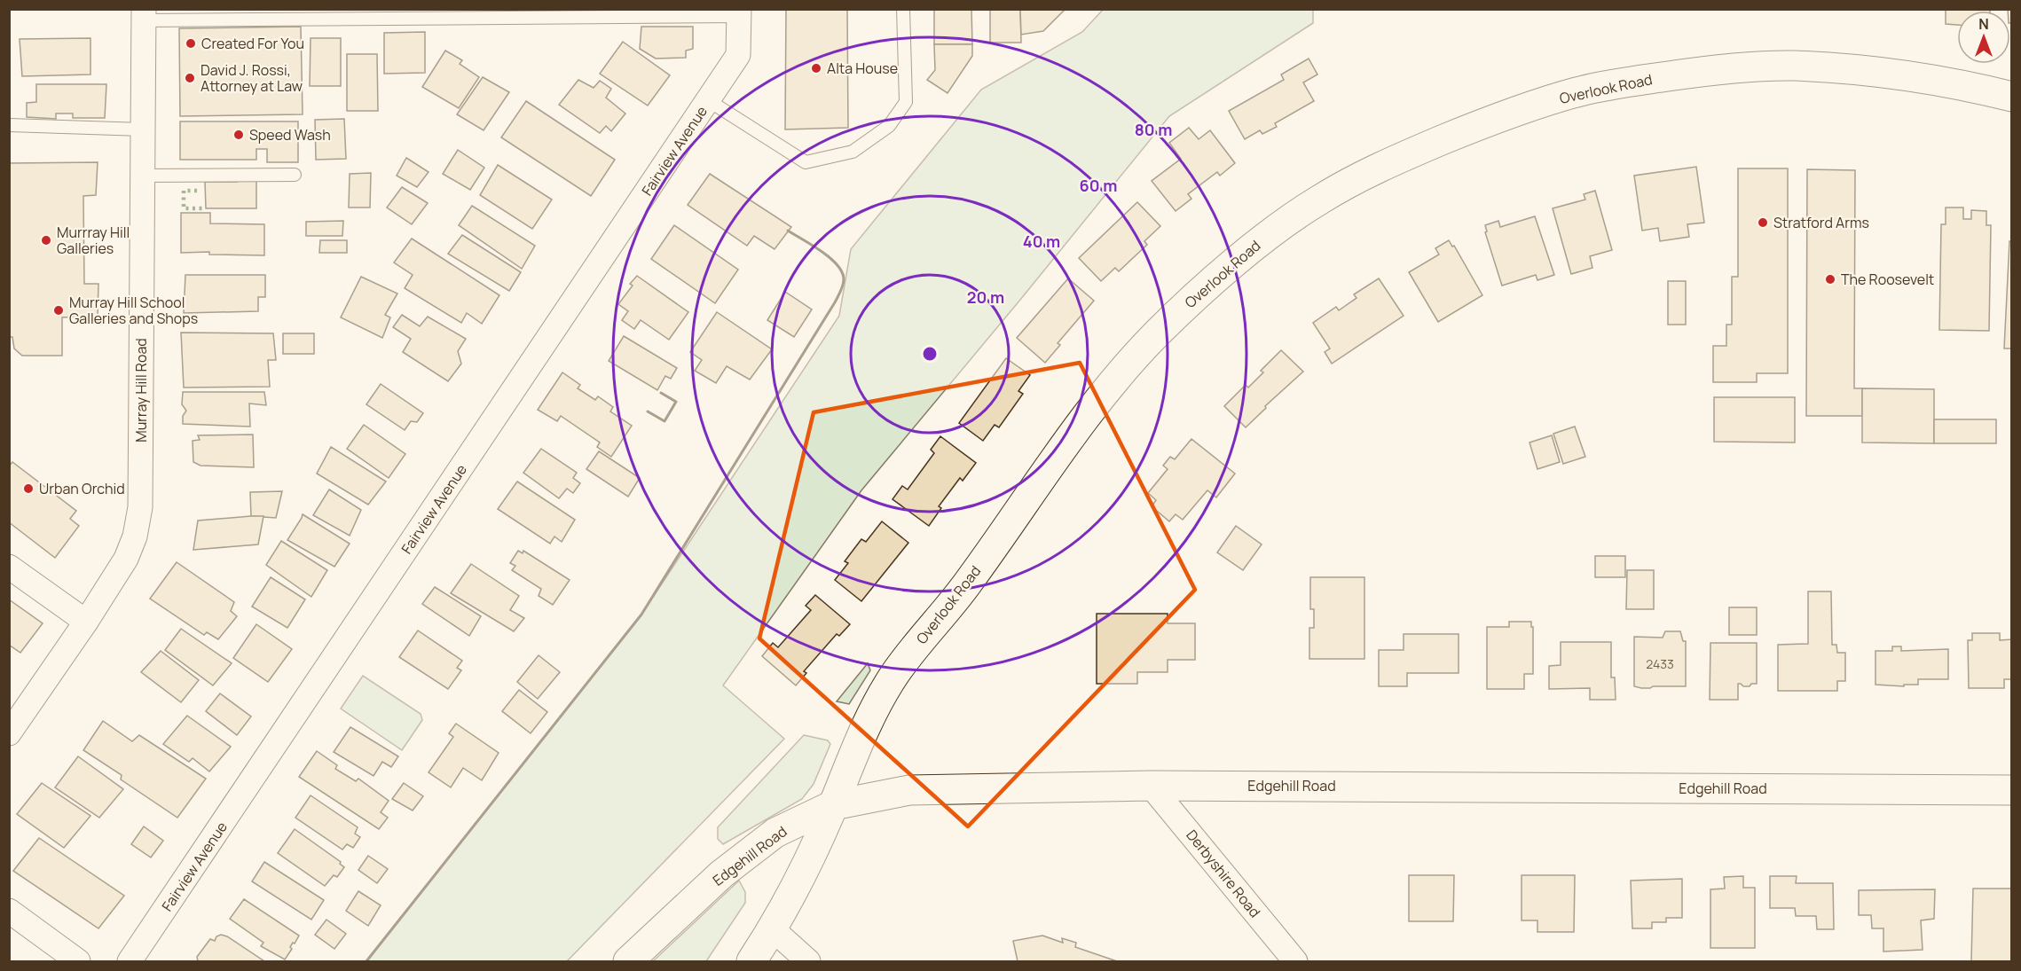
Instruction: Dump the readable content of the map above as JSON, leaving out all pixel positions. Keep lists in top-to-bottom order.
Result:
{
  "streets": {
    "street": [
      "Overlook Road",
      "Fairview Avenue",
      "Murray Hill Road",
      "Edgehill Road",
      "Derbyshire Road"
    ]
  },
  "crossings": [
    ["Overlook Road", "Edgehill Road"],
    ["Edgehill Road", "Derbyshire Road"]
  ],
  "places": [
    "Created For You",
    "Alta House",
    "David J. Rossi, Attorney at Law",
    "Speed Wash",
    "Stratford Arms",
    "Murrray Hill Galleries",
    "The Roosevelt",
    "Murray Hill School Galleries and Shops",
    "Urban Orchid"
  ],
  "house_numbers": ["2433"],
  "north": "top",
  "rings": [
    "80 m",
    "60 m",
    "40 m",
    "20 m"
  ]
}
